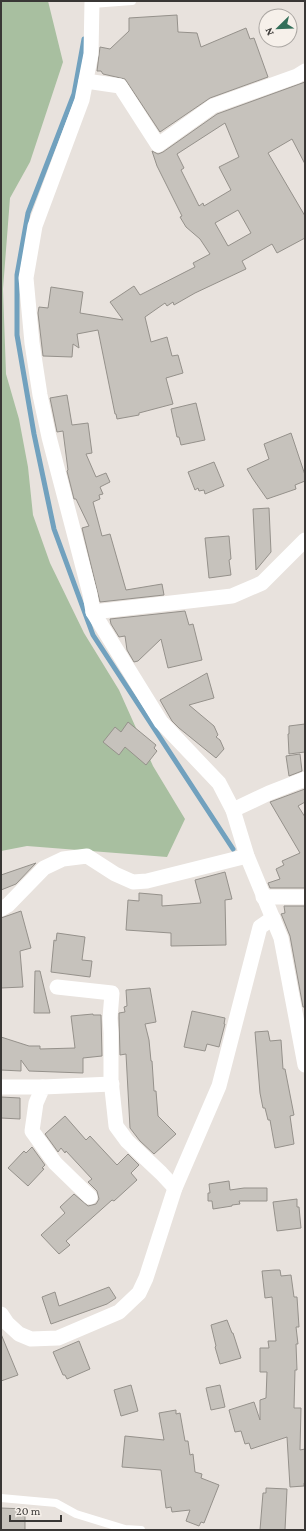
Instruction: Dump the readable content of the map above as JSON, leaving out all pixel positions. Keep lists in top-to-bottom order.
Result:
{
  "scale_bar": "20 m",
  "north": "bottom left"
}
